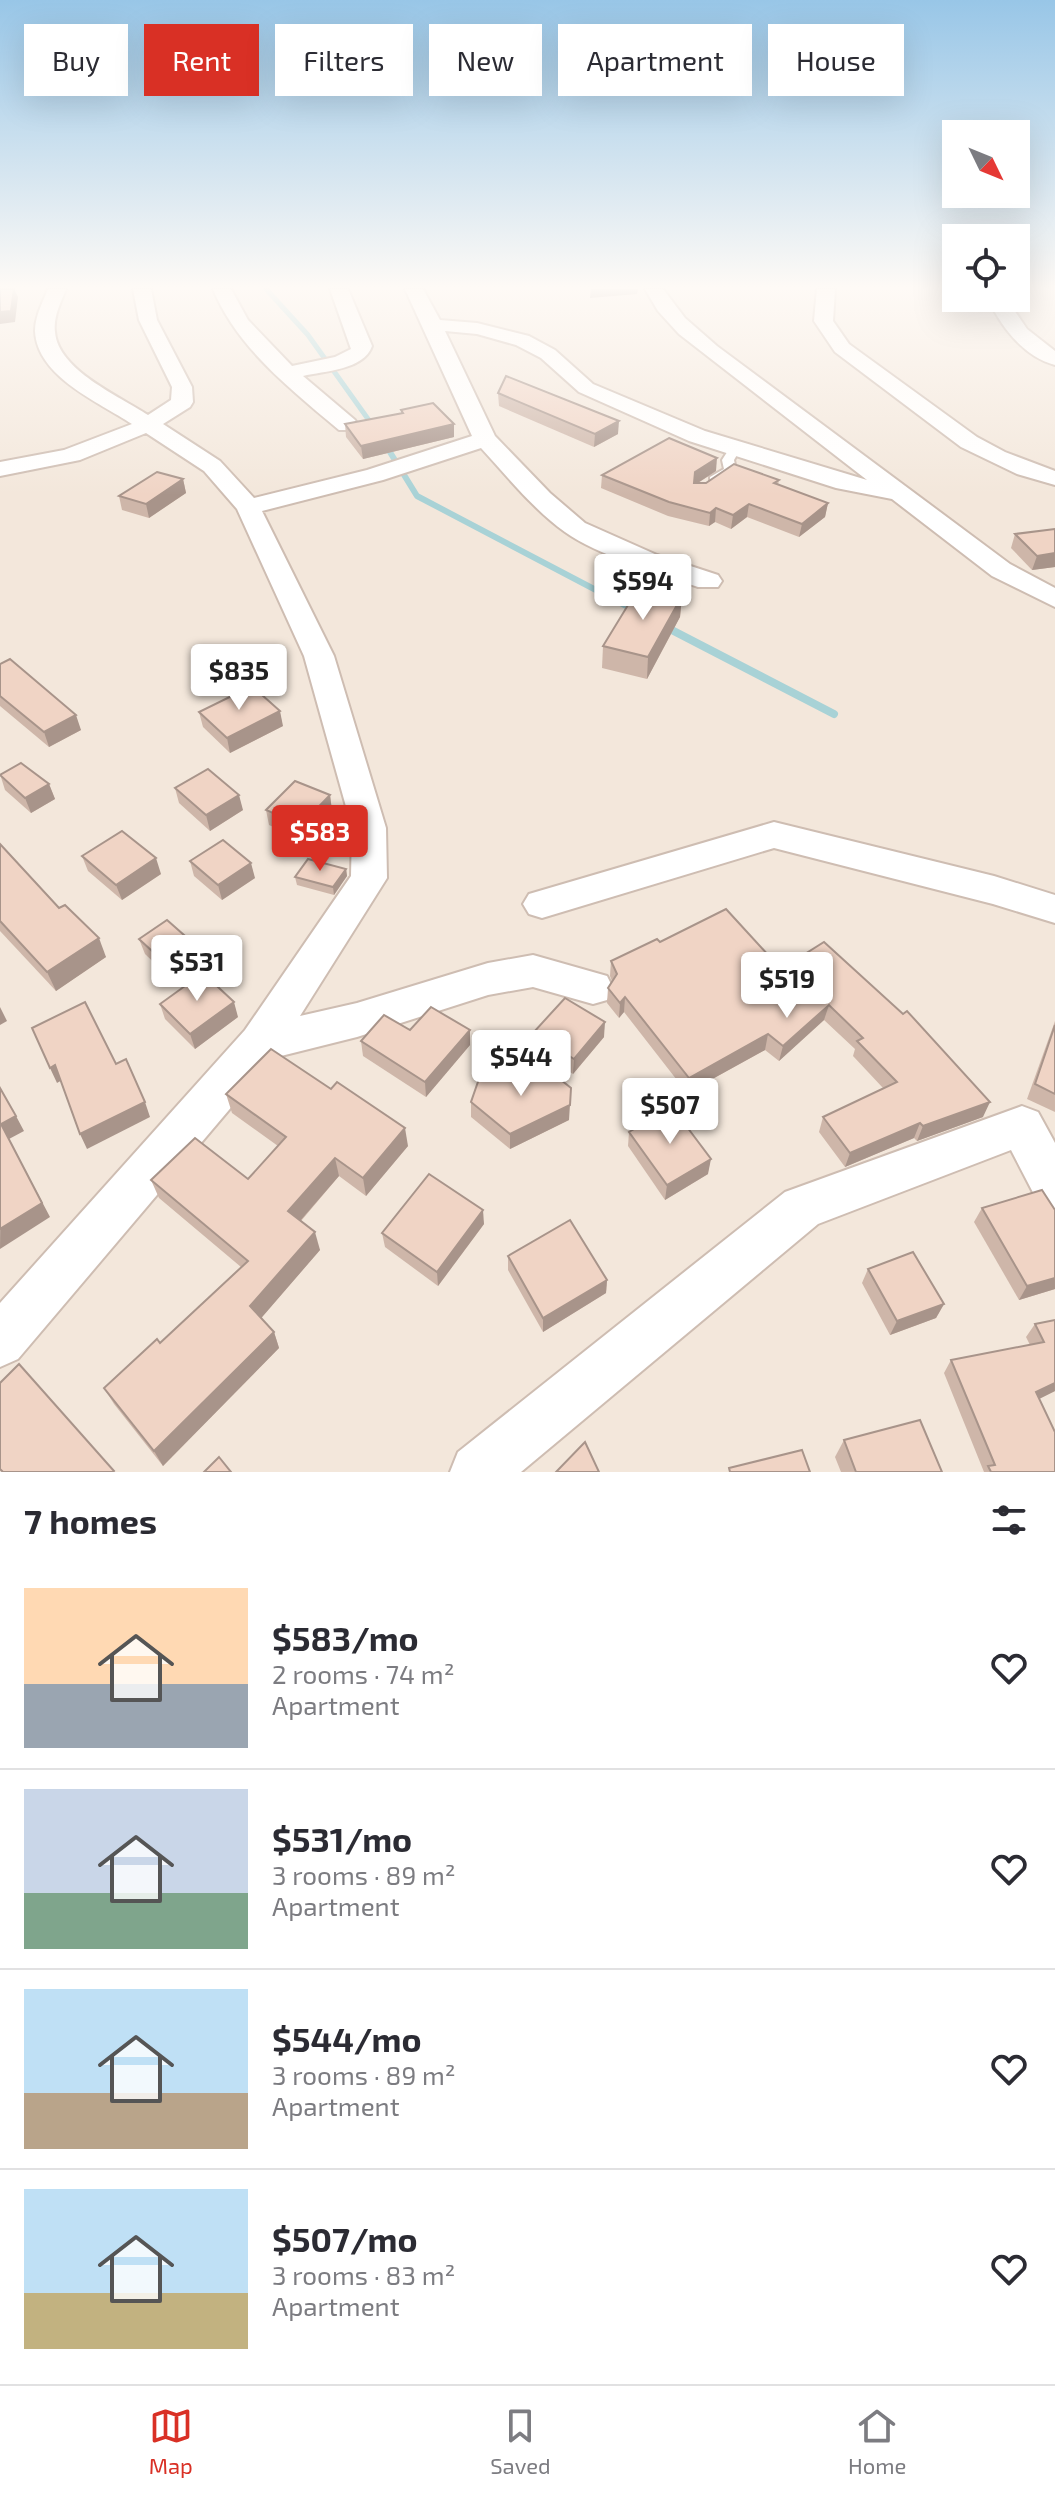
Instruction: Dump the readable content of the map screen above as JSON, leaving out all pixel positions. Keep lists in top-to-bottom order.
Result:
{
  "north": "bottom right",
  "page": {
    "chip": [
      "Buy",
      "Rent",
      "Filters",
      "New",
      "Apartment",
      "House"
    ],
    "price": [
      "$594",
      "$835",
      "$583",
      "$531",
      "$519",
      "$544",
      "$507"
    ],
    "heading": "7 homes",
    "list": [
      {
        "name": "$583/mo",
        "note": "2 rooms · 74 m² · Apartment"
      },
      {
        "name": "$531/mo",
        "note": "3 rooms · 89 m² · Apartment"
      },
      {
        "name": "$544/mo",
        "note": "3 rooms · 89 m² · Apartment"
      },
      {
        "name": "$507/mo",
        "note": "3 rooms · 83 m² · Apartment"
      }
    ],
    "tabs": ["Map", "Saved", "Home"]
  }
}
